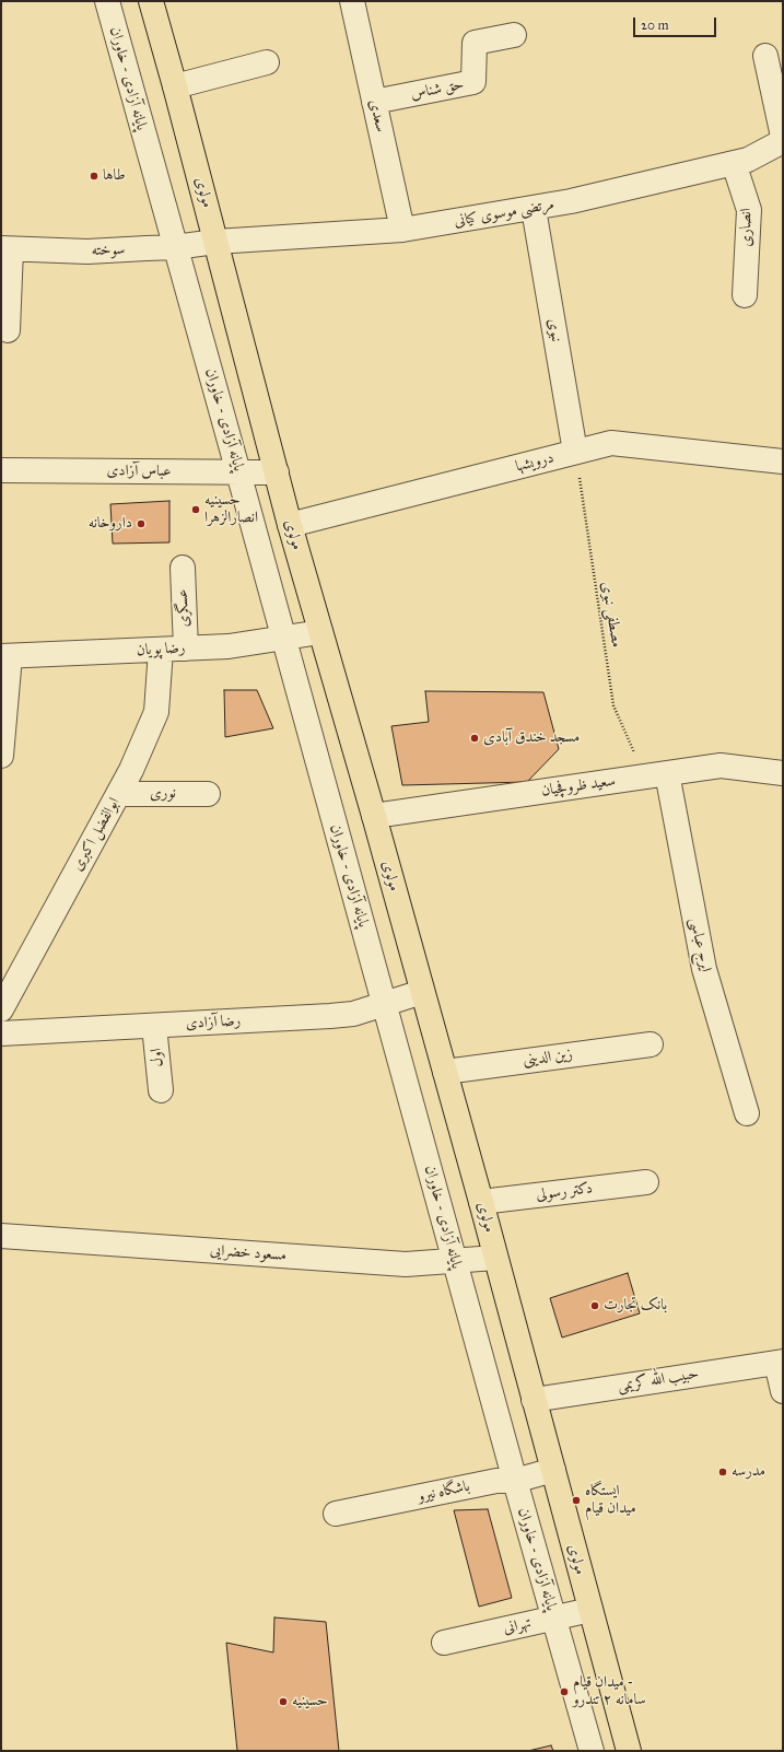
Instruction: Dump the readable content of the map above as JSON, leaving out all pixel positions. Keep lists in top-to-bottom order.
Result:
{
  "streets": {
    "main road": ["مولوی"],
    "street": [
      "پایانه آزادی - خاوران",
      "حق شناس",
      "سعدی",
      "مرتضی موسوی کیانی",
      "انصاری",
      "سوخته",
      "نبوی",
      "درویشها",
      "عباس آزادی",
      "عسگری",
      "رضا پویان",
      "سعید ظروفچیان",
      "نوری",
      "ابوالفضل اکبری",
      "ایرج عباسی",
      "رضا آزادی",
      "اول",
      "زین الدینی",
      "دکتر رسولی",
      "مسعود خضرایی",
      "حبیب الله کریمی",
      "باشگاه نیرو",
      "تهرانی"
    ],
    "path": ["مصطفی نبوی"]
  },
  "crossings": [
    ["پایانه آزادی - خاوران", "سوخته"],
    ["پایانه آزادی - خاوران", "عباس آزادی"],
    ["پایانه آزادی - خاوران", "رضا پویان"],
    ["پایانه آزادی - خاوران", "رضا آزادی"],
    ["پایانه آزادی - خاوران", "مسعود خضرایی"],
    ["پایانه آزادی - خاوران", "باشگاه نیرو"],
    ["پایانه آزادی - خاوران", "تهرانی"],
    ["حق شناس", "سعدی"],
    ["سعدی", "مرتضی موسوی کیانی"],
    ["مولوی", "مرتضی موسوی کیانی"],
    ["مولوی", "سوخته"],
    ["مولوی", "درویشها"],
    ["مولوی", "عباس آزادی"],
    ["مولوی", "رضا پویان"],
    ["مولوی", "سعید ظروفچیان"],
    ["مولوی", "رضا آزادی"],
    ["مولوی", "زین الدینی"],
    ["مولوی", "دکتر رسولی"],
    ["مولوی", "مسعود خضرایی"],
    ["مولوی", "حبیب الله کریمی"],
    ["مولوی", "باشگاه نیرو"],
    ["مولوی", "تهرانی"],
    ["مرتضی موسوی کیانی", "انصاری"],
    ["مرتضی موسوی کیانی", "سوخته"],
    ["مرتضی موسوی کیانی", "نبوی"],
    ["نبوی", "درویشها"],
    ["نبوی", "مصطفی نبوی"],
    ["درویشها", "مصطفی نبوی"],
    ["عسگری", "رضا پویان"],
    ["مصطفی نبوی", "سعید ظروفچیان"],
    ["مصطفی نبوی", "ایرج عباسی"],
    ["رضا پویان", "ابوالفضل اکبری"],
    ["سعید ظروفچیان", "ایرج عباسی"],
    ["نوری", "ابوالفضل اکبری"],
    ["رضا آزادی", "اول"]
  ],
  "places": [
    "طاها",
    "حسینیه انصارالزهرا",
    "داروخانه",
    "مسجد خندق آبادی",
    "بانک تجارت",
    "مدرسه",
    "ایستگاه میدان قیام",
    "میدان قیام - سامانه ۲ تندرو",
    "حسینیه"
  ],
  "scale_bar": "20 m"
}
